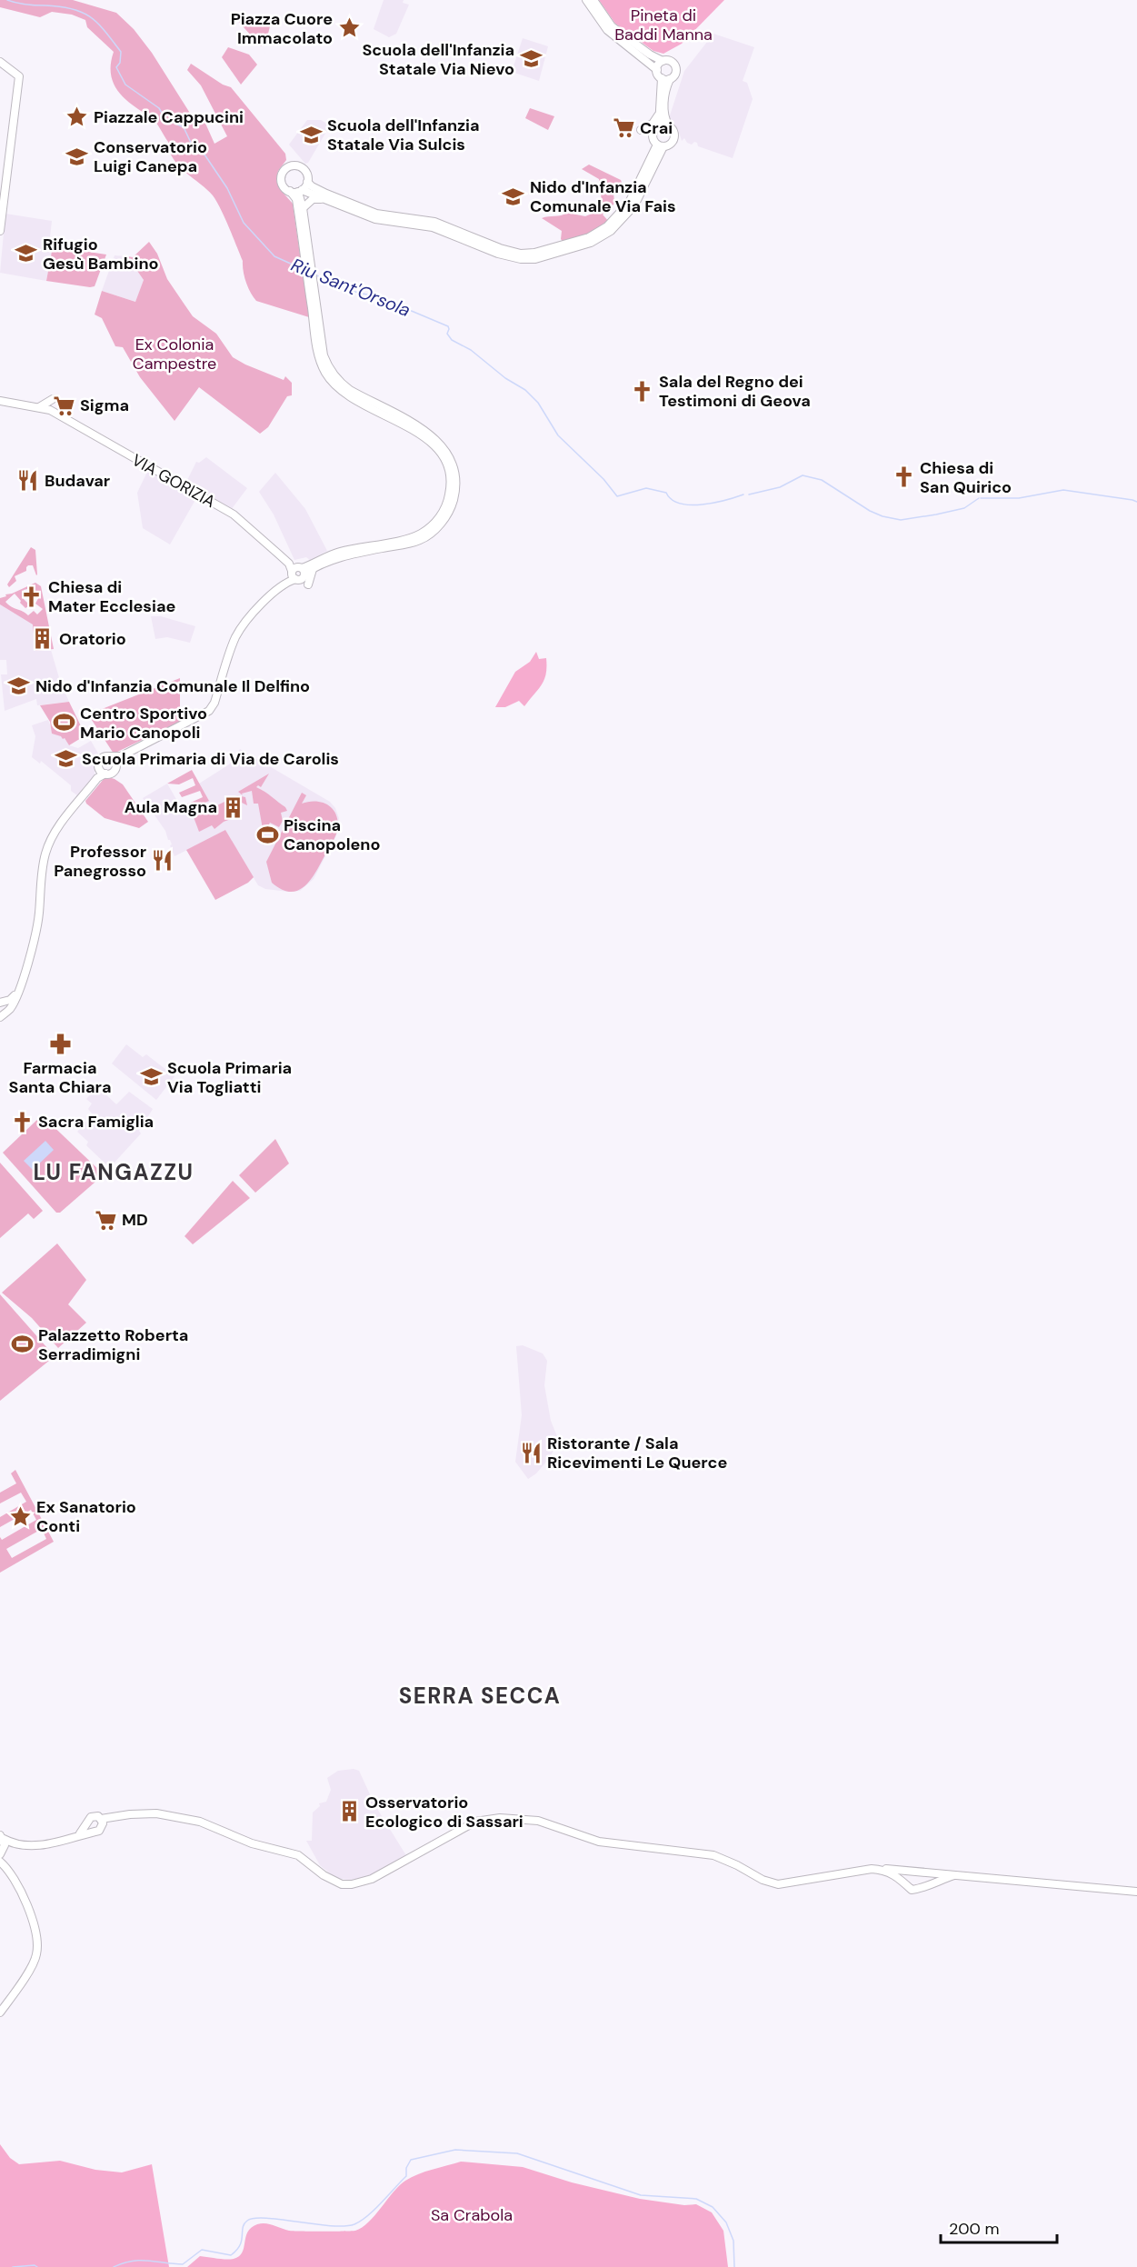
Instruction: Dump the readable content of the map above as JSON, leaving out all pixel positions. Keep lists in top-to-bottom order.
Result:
{
  "streets": {
    "main road": ["VIA GORIZIA"]
  },
  "districts": ["LU FANGAZZU", "SERRA SECCA"],
  "water": ["Riu Sant'Orsola"],
  "parks": ["Pineta di Baddi Manna", "Ex Colonia Campestre", "Sa Crabola"],
  "places": {
    "place": ["Piazza Cuore Immacolato", "Piazzale Cappucini", "Ex Sanatorio Conti"],
    "school or university": [
      "Scuola dell'Infanzia Statale Via Nievo",
      "Scuola dell'Infanzia Statale Via Sulcis",
      "Conservatorio Luigi Canepa",
      "Nido d'Infanzia Comunale Via Fais",
      "Rifugio Gesù Bambino",
      "Nido d'Infanzia Comunale Il Delfino",
      "Scuola Primaria di Via de Carolis",
      "Scuola Primaria Via Togliatti"
    ],
    "supermarket": ["Crai", "Sigma", "MD"],
    "church": [
      "Sala del Regno dei Testimoni di Geova",
      "Chiesa di San Quirico",
      "Chiesa di Mater Ecclesiae",
      "Sacra Famiglia"
    ],
    "restaurant": ["Budavar", "Professor Panegrosso", "Ristorante / Sala Ricevimenti Le Querce"],
    "building": ["Oratorio", "Aula Magna", "Osservatorio Ecologico di Sassari"],
    "sports": ["Centro Sportivo Mario Canopoli", "Piscina Canopoleno", "Palazzetto Roberta Serradimigni"],
    "pharmacy": ["Farmacia Santa Chiara"]
  },
  "scale_bar": "200 m"
}
